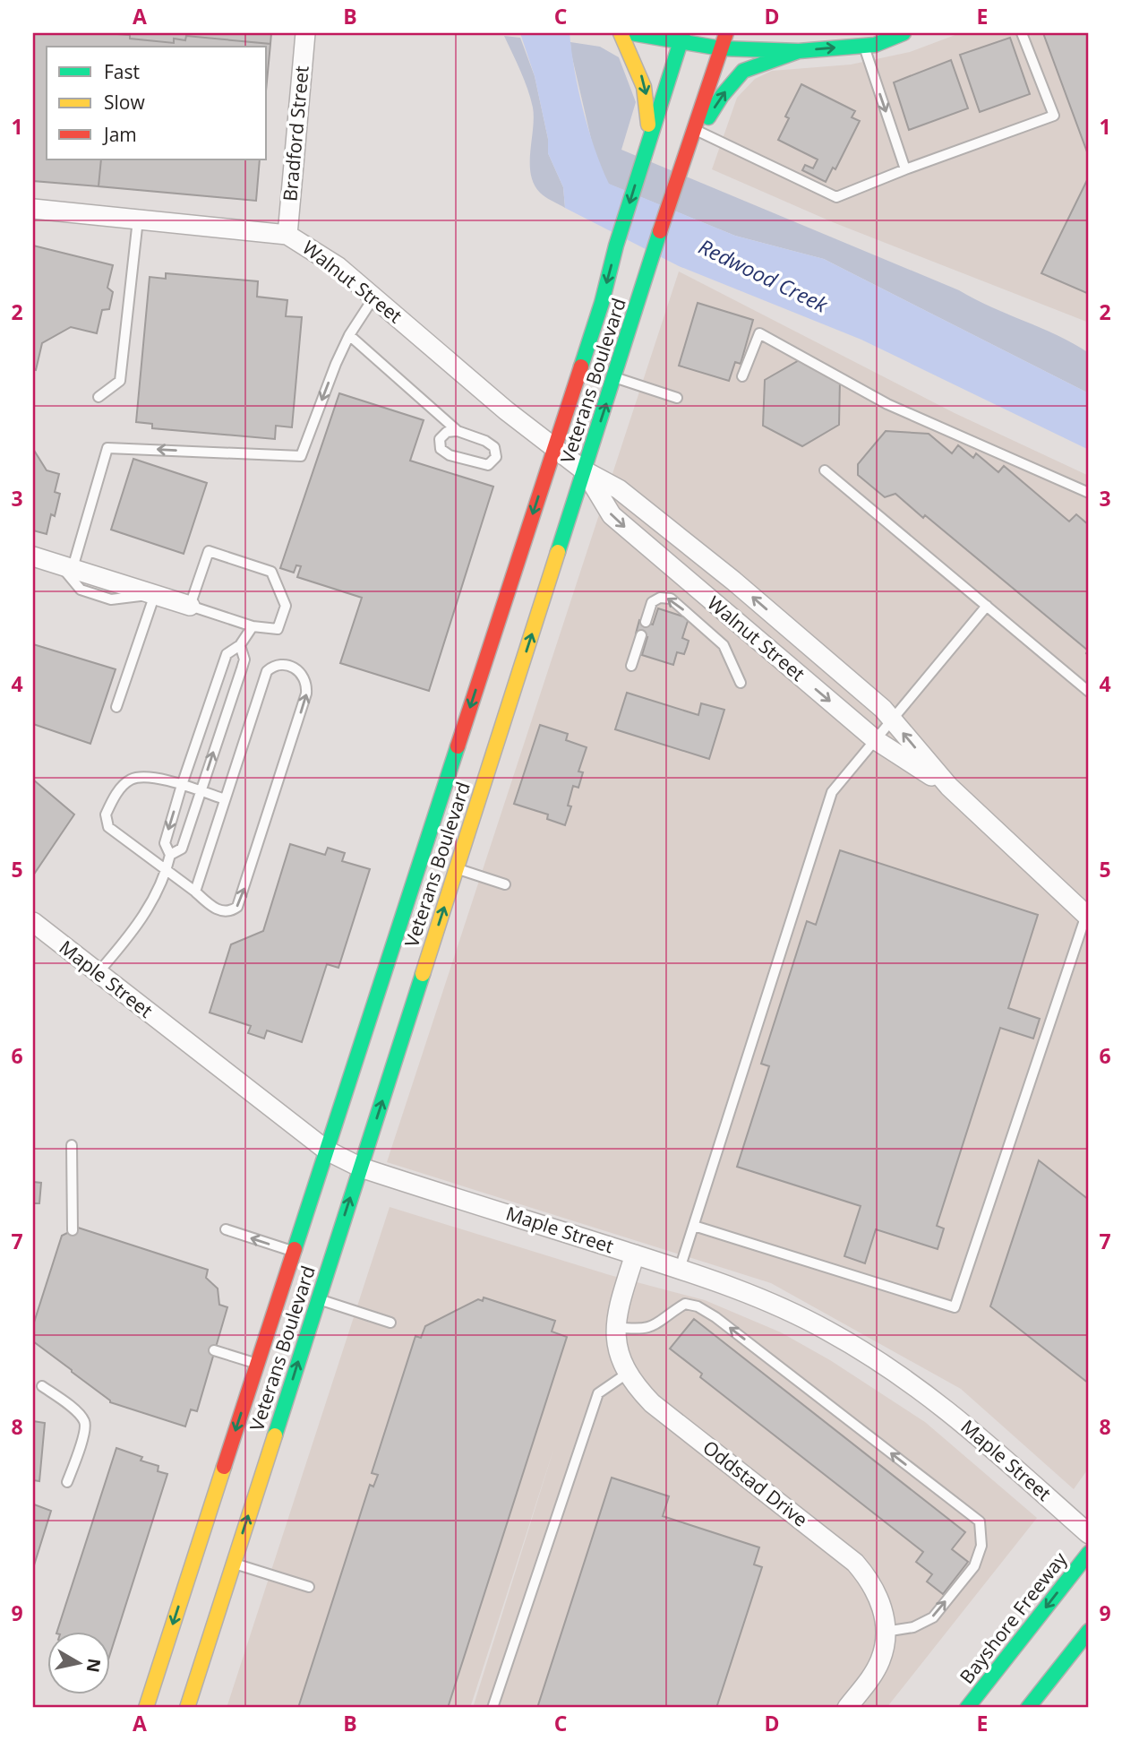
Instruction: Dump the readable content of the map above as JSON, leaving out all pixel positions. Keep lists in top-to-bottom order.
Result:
{
  "streets": {
    "main road": ["Veterans Boulevard", "Bayshore Freeway"],
    "street": [
      "Bradford Street",
      "Walnut Street",
      "Maple Street",
      "Oddstad Drive"
    ]
  },
  "crossings": [
    ["Bradford Street", "Walnut Street"],
    ["Walnut Street", "Veterans Boulevard"],
    ["Veterans Boulevard", "Maple Street"],
    ["Maple Street", "Oddstad Drive"]
  ],
  "water": ["Redwood Creek"],
  "legend": ["Fast", "Slow", "Jam"],
  "north": "right",
  "grid": {
    "columns": [
      "A",
      "B",
      "C",
      "D",
      "E"
    ],
    "rows": [
      "1",
      "2",
      "3",
      "4",
      "5",
      "6",
      "7",
      "8",
      "9"
    ]
  }
}
